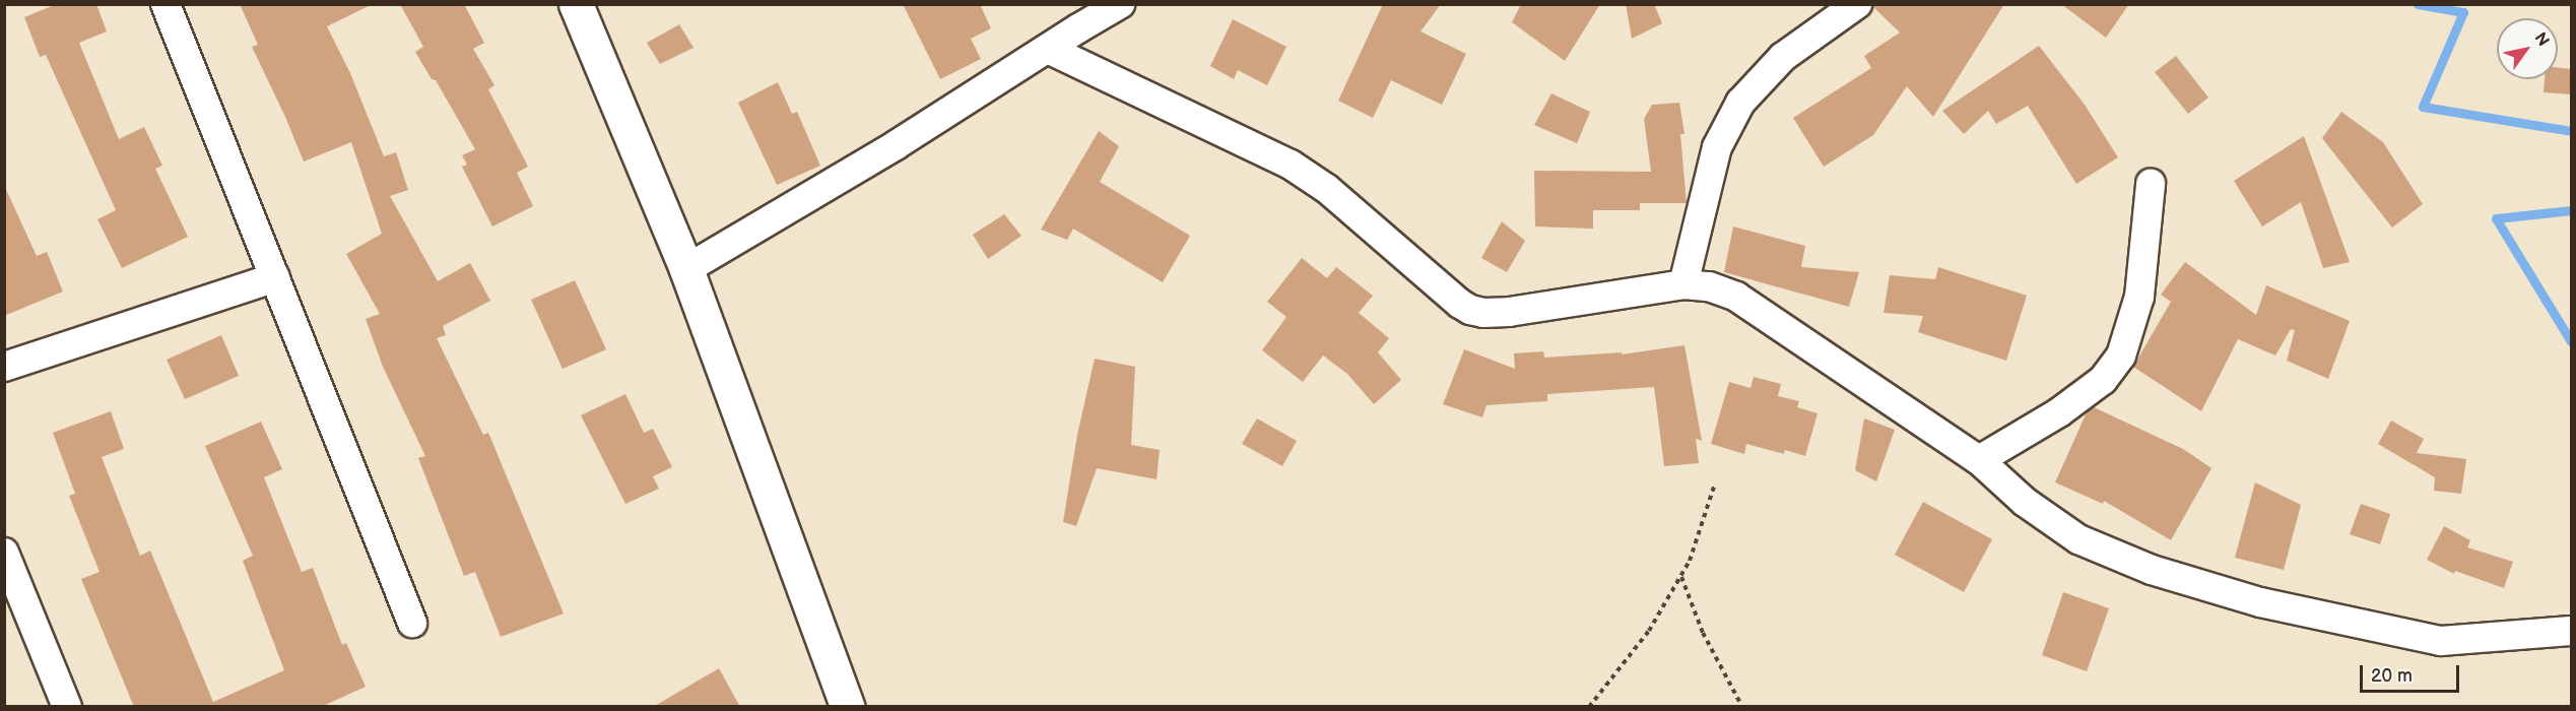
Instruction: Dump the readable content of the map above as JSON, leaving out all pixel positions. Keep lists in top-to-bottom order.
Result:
{
  "scale_bar": "20 m",
  "north": "top right"
}
